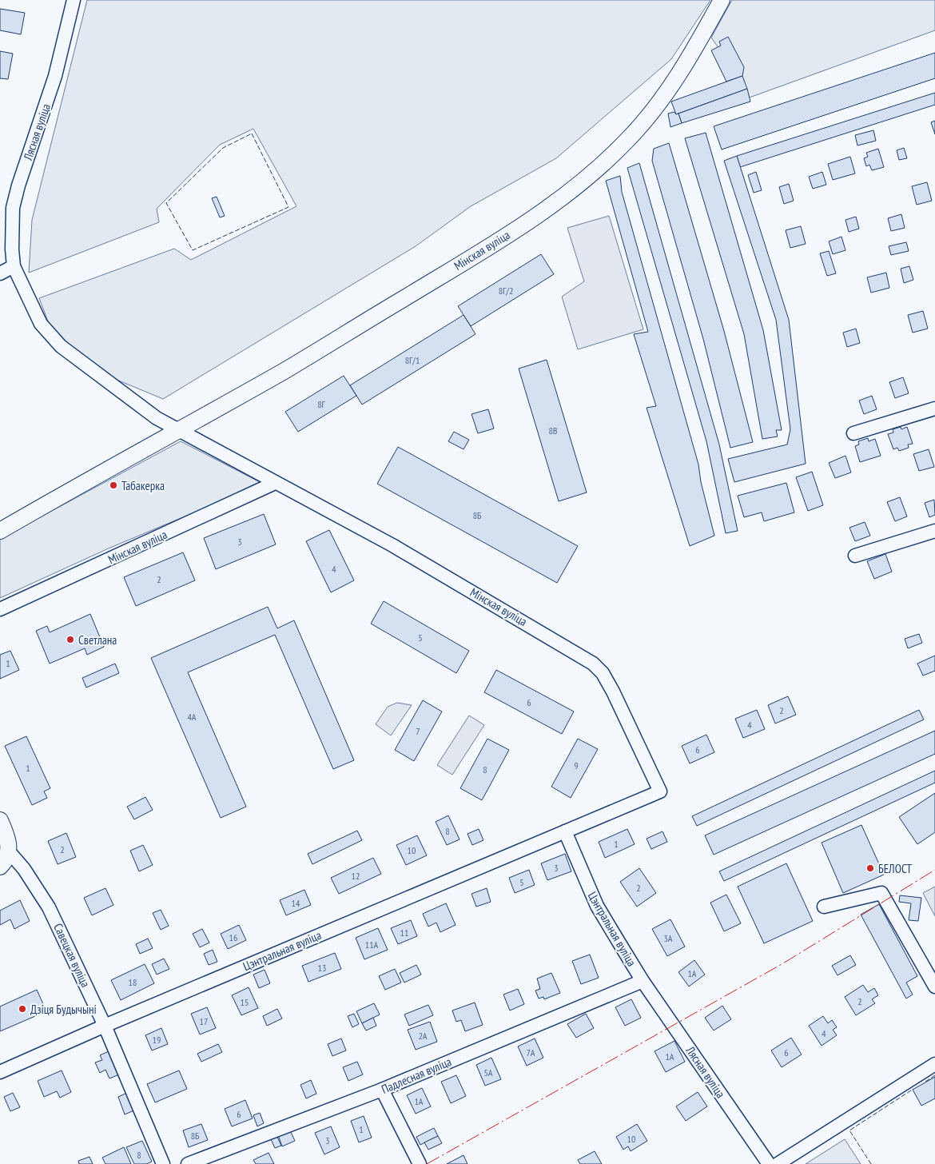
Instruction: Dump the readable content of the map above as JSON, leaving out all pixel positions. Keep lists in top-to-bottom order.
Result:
{
  "streets": {
    "main road": ["Мінская вуліца"],
    "street": [
      "Лясная вуліца",
      "Цэнтральная вуліца",
      "Савецкая вуліца",
      "Падлесная вуліца"
    ]
  },
  "crossings": [
    ["Лясная вуліца", "Цэнтральная вуліца"],
    ["Лясная вуліца", "Падлесная вуліца"],
    ["Мінская вуліца", "Цэнтральная вуліца"],
    ["Цэнтральная вуліца", "Савецкая вуліца"],
    ["Цэнтральная вуліца", "Падлесная вуліца"]
  ],
  "places": [
    "Табакерка",
    "Светлана",
    "БЕЛОСТ",
    "Дзіця Будычыні"
  ],
  "house_numbers": [
    "8Г/2",
    "8Г/1",
    "8Г",
    "8В",
    "8Б",
    "3",
    "4",
    "2",
    "5",
    "1",
    "6",
    "2",
    "4А",
    "4",
    "7",
    "6",
    "9",
    "1",
    "8",
    "8",
    "1",
    "2",
    "10",
    "3",
    "12",
    "5",
    "2",
    "14",
    "11",
    "16",
    "3А",
    "11А",
    "13",
    "1А",
    "18",
    "2",
    "15",
    "17",
    "4",
    "2А",
    "19",
    "7А",
    "6",
    "1А",
    "5А",
    "1А",
    "6",
    "1",
    "8Б",
    "10",
    "3",
    "8"
  ]
}
